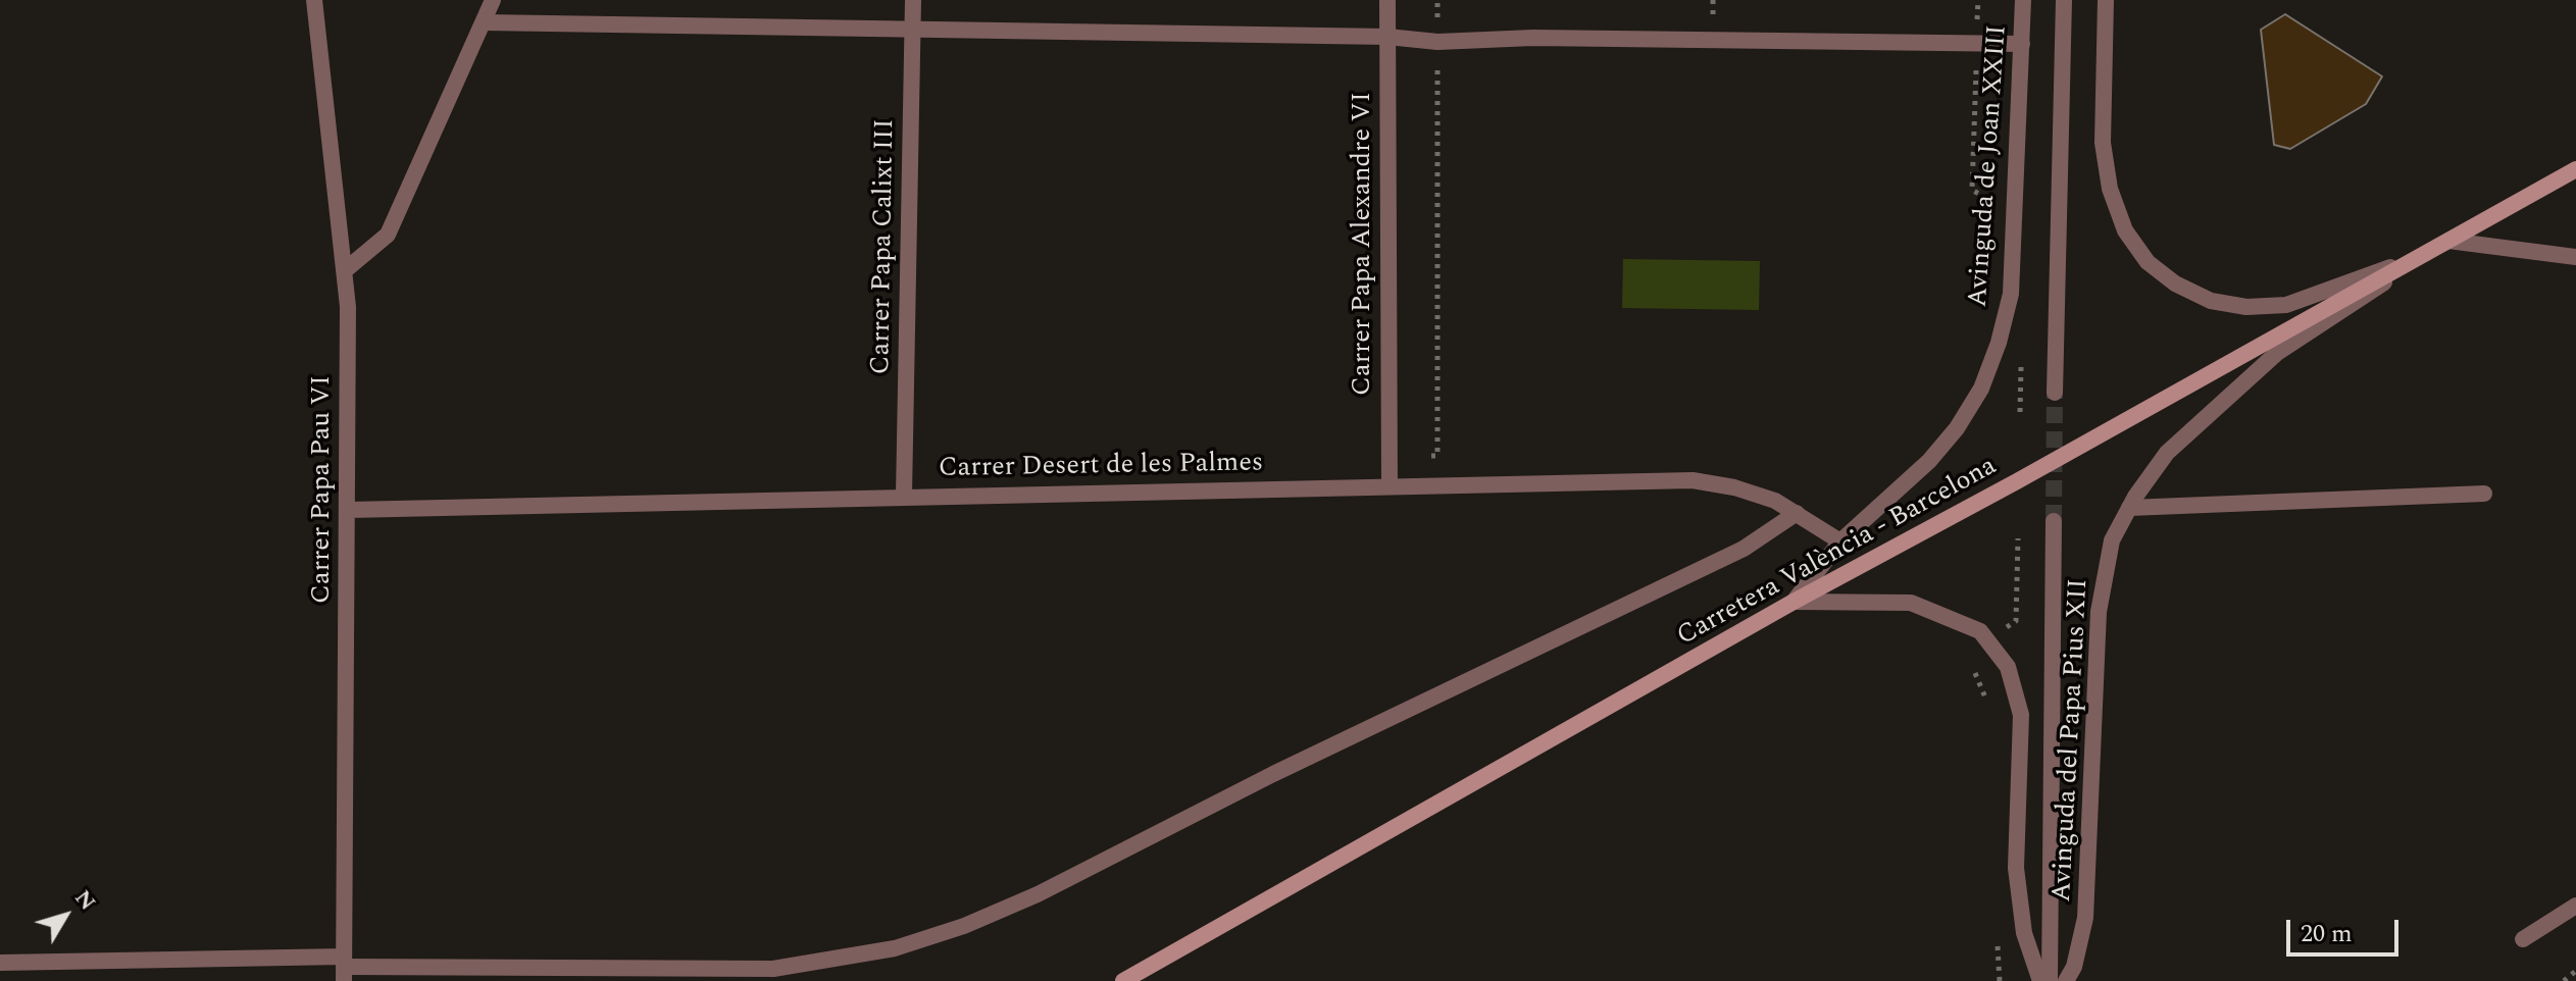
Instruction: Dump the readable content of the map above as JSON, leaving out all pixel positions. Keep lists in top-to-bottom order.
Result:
{
  "streets": {
    "main road": ["Carretera València - Barcelona"],
    "street": [
      "Avinguda de Joan XXIII",
      "Carrer Papa Alexandre VI",
      "Carrer Papa Calixt III",
      "Carrer Desert de les Palmes",
      "Carrer Papa Pau VI",
      "Avinguda del Papa Pius XII"
    ]
  },
  "crossings": [
    ["Avinguda de Joan XXIII", "Carrer Desert de les Palmes"],
    ["Avinguda de Joan XXIII", "Carretera València - Barcelona"],
    ["Avinguda de Joan XXIII", "Avinguda del Papa Pius XII"],
    ["Carrer Papa Alexandre VI", "Carrer Desert de les Palmes"],
    ["Carrer Papa Calixt III", "Carrer Desert de les Palmes"],
    ["Carrer Desert de les Palmes", "Carrer Papa Pau VI"],
    ["Carretera València - Barcelona", "Avinguda del Papa Pius XII"]
  ],
  "scale_bar": "20 m",
  "north": "top right"
}
